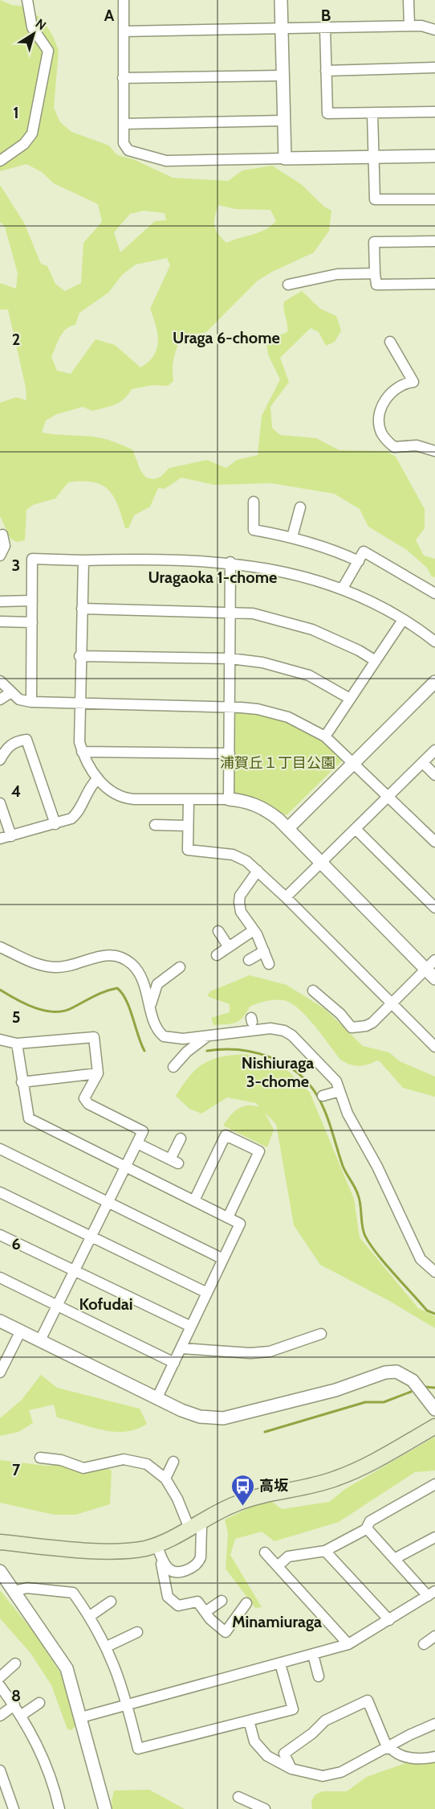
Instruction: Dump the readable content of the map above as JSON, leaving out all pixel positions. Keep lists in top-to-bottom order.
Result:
{
  "districts": [
    "Uraga 6-chome",
    "Uragaoka 1-chome",
    "Nishiuraga 3-chome",
    "Kofudai",
    "Minamiuraga"
  ],
  "parks": ["浦賀丘１丁目公園"],
  "places": {
    "bus stop": ["高坂"]
  },
  "north": "top right",
  "grid": {
    "columns": ["A", "B"],
    "rows": [
      "1",
      "2",
      "3",
      "4",
      "5",
      "6",
      "7",
      "8"
    ]
  }
}
